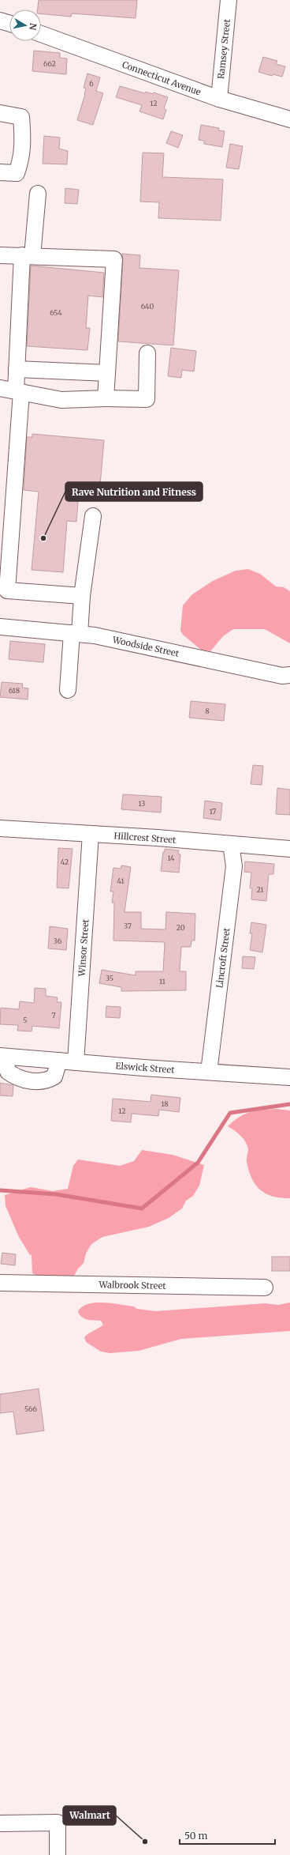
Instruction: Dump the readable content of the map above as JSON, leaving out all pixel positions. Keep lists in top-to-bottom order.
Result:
{
  "streets": {
    "street": [
      "Ramsey Street",
      "Connecticut Avenue",
      "Woodside Street",
      "Hillcrest Street",
      "Winsor Street",
      "Lincroft Street",
      "Elswick Street",
      "Walbrook Street"
    ]
  },
  "crossings": [
    ["Ramsey Street", "Connecticut Avenue"],
    ["Hillcrest Street", "Winsor Street"],
    ["Hillcrest Street", "Lincroft Street"],
    ["Winsor Street", "Elswick Street"],
    ["Lincroft Street", "Elswick Street"]
  ],
  "places": ["Rave Nutrition and Fitness", "Walmart"],
  "house_numbers": [
    "662",
    "6",
    "12",
    "640",
    "654",
    "618",
    "8",
    "13",
    "17",
    "14",
    "42",
    "41",
    "21",
    "37",
    "20",
    "36",
    "35",
    "11",
    "7",
    "5",
    "18",
    "12",
    "566"
  ],
  "scale_bar": "50 m",
  "north": "right"
}
